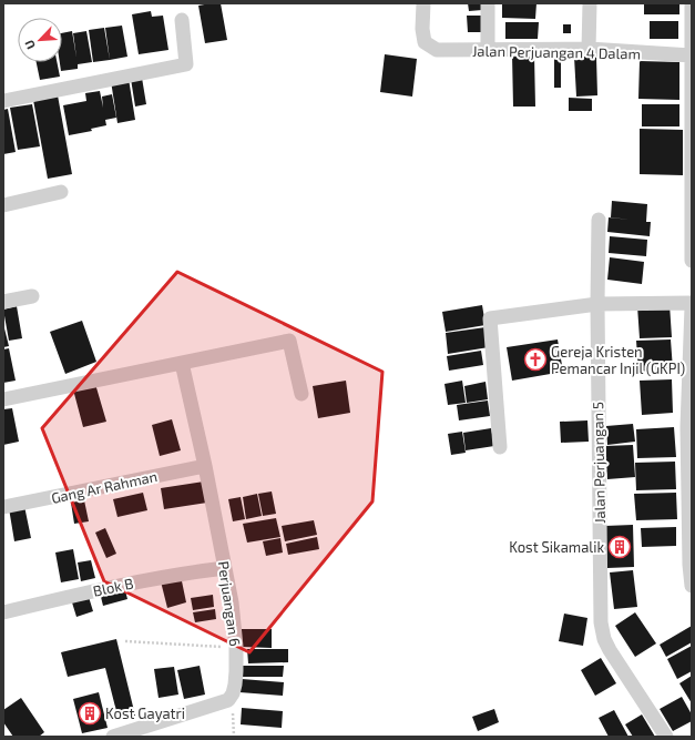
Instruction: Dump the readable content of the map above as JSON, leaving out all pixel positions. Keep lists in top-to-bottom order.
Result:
{
  "streets": {
    "street": [
      "Jalan Perjuangan 4 Dalam",
      "Jalan Perjuangan 5",
      "Gang Ar Rahman",
      "Blok B",
      "Perjuangan 6"
    ]
  },
  "crossings": [
    ["Gang Ar Rahman", "Perjuangan 6"],
    ["Blok B", "Perjuangan 6"]
  ],
  "places": {
    "church": ["Gereja Kristen Pemancar Injil (GKPI)"],
    "building": ["Kost Sikamalik", "Kost Gayatri"]
  },
  "north": "bottom left"
}
